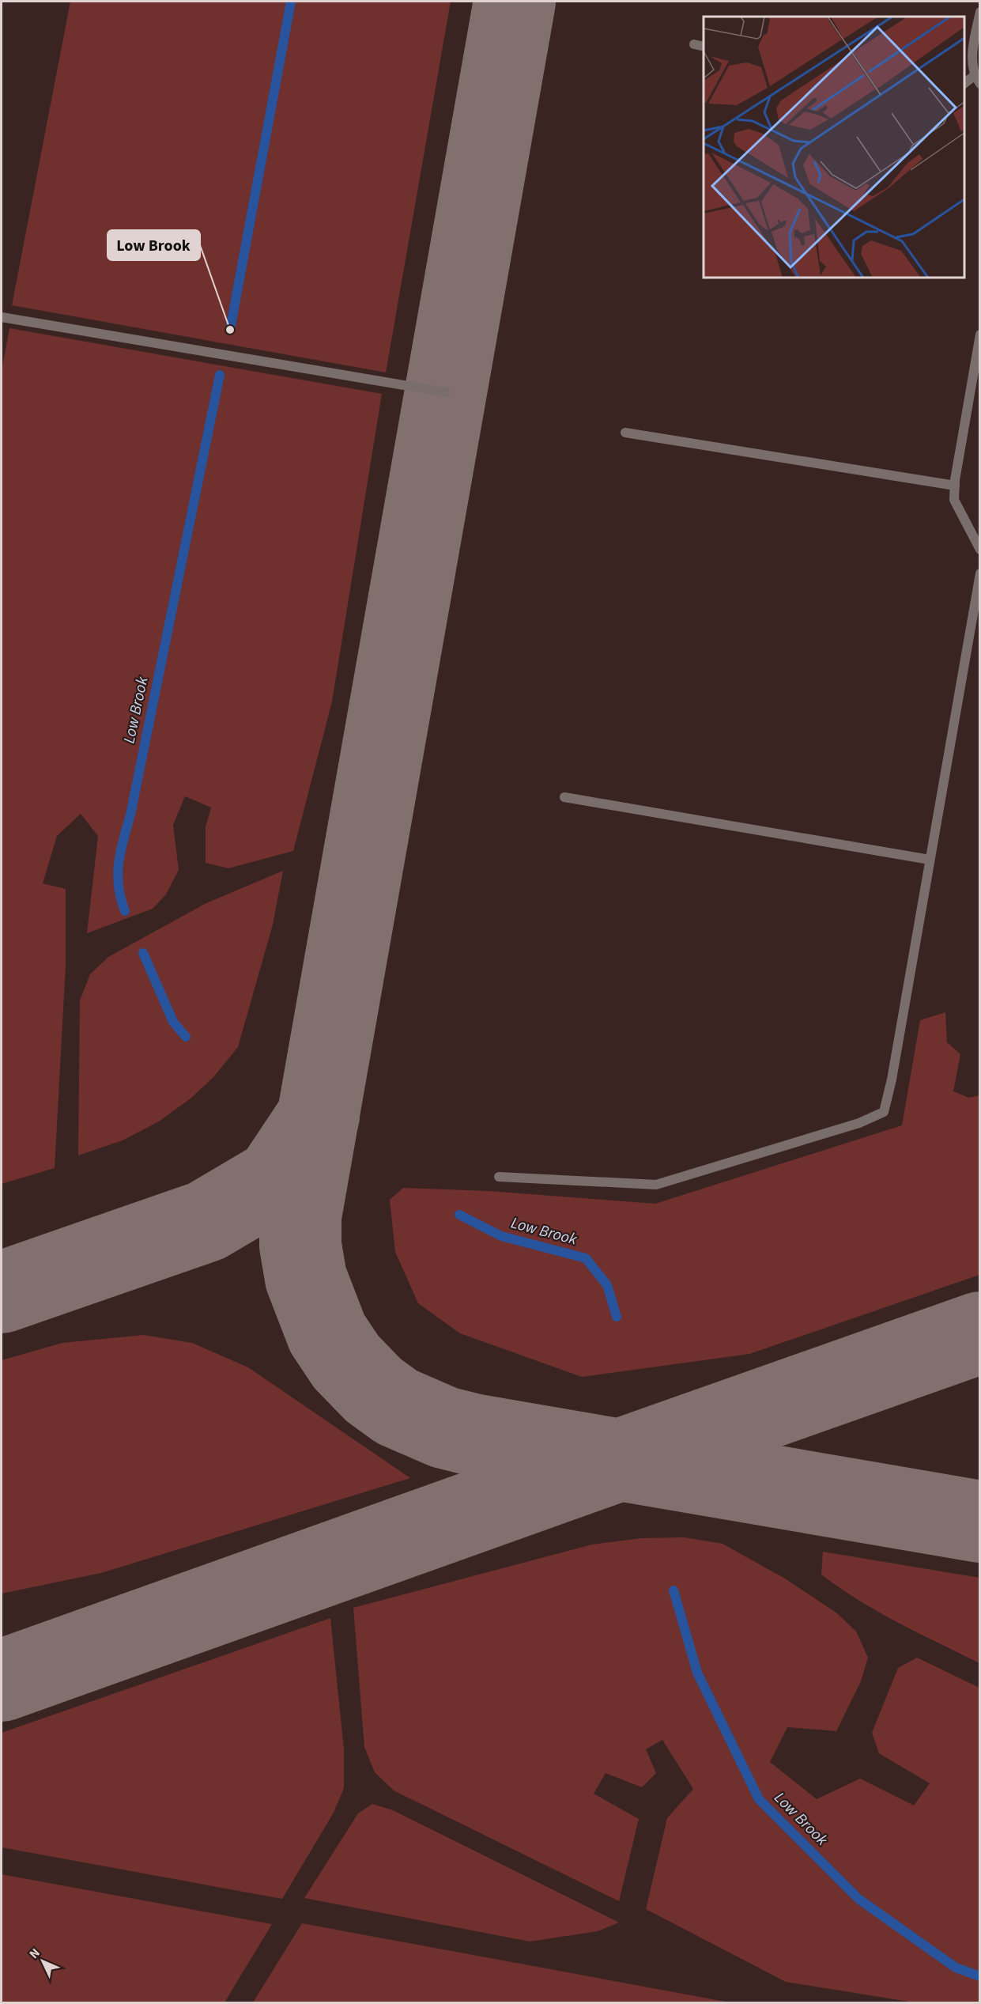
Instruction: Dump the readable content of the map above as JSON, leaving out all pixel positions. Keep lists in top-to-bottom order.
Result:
{
  "water": ["Low Brook"],
  "places": ["Low Brook"],
  "north": "top left"
}
